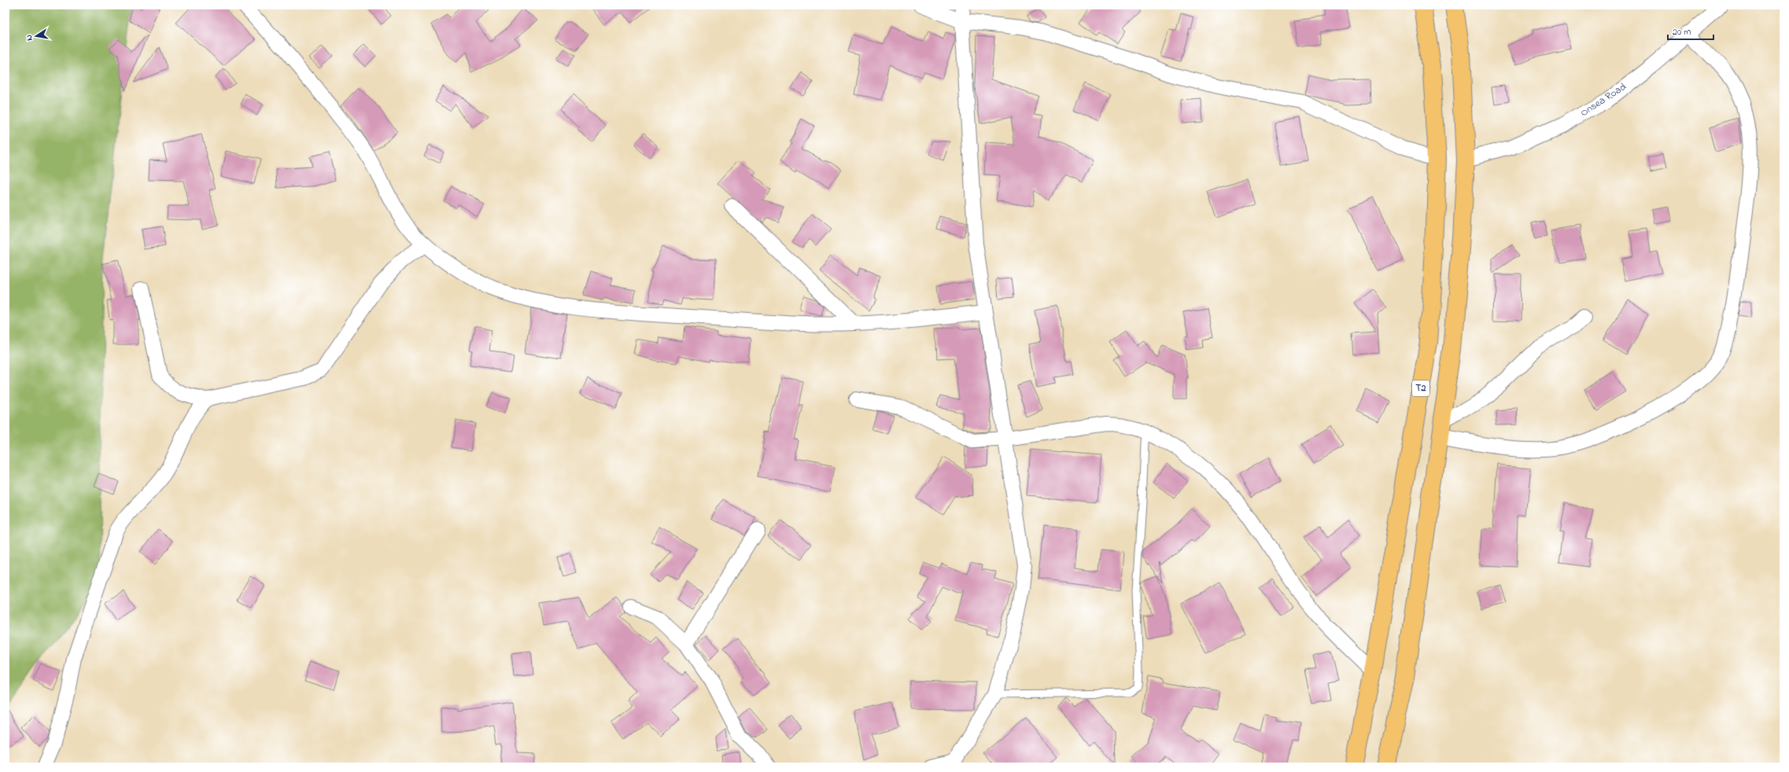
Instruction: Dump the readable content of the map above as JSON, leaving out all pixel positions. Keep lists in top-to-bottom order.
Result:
{
  "streets": {
    "highway": ["T2"],
    "street": ["Onsea Road"]
  },
  "scale_bar": "20 m",
  "north": "left"
}
